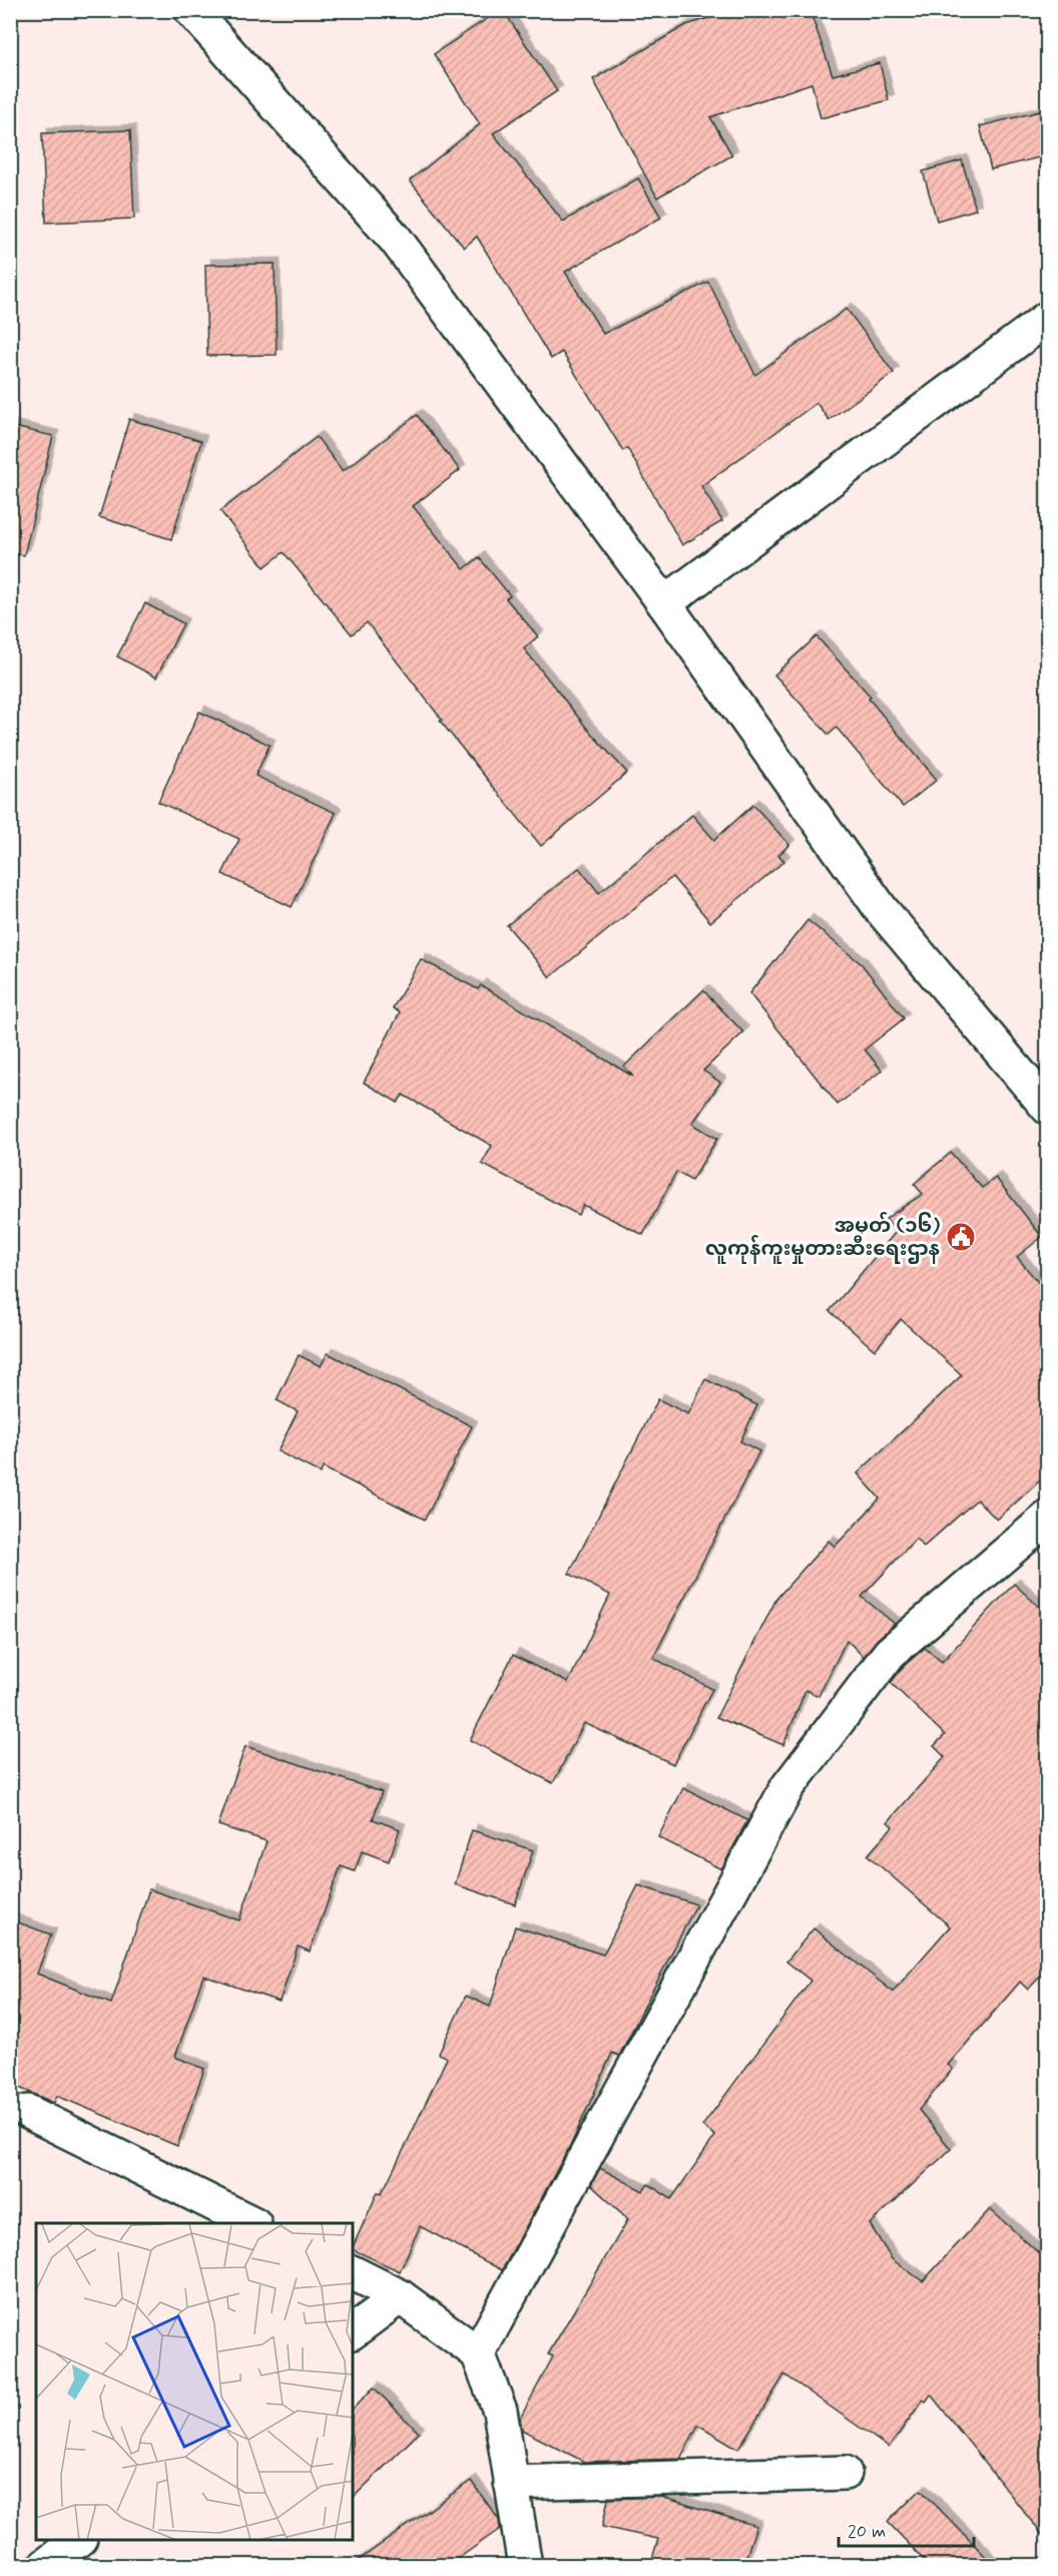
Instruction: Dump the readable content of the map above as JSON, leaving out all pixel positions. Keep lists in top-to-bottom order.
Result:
{
  "places": {
    "public building": ["အမှတ် (၁၆) လူကုန်ကူးမှုတားဆီးရေးဌာန"]
  },
  "scale_bar": "20 m"
}
